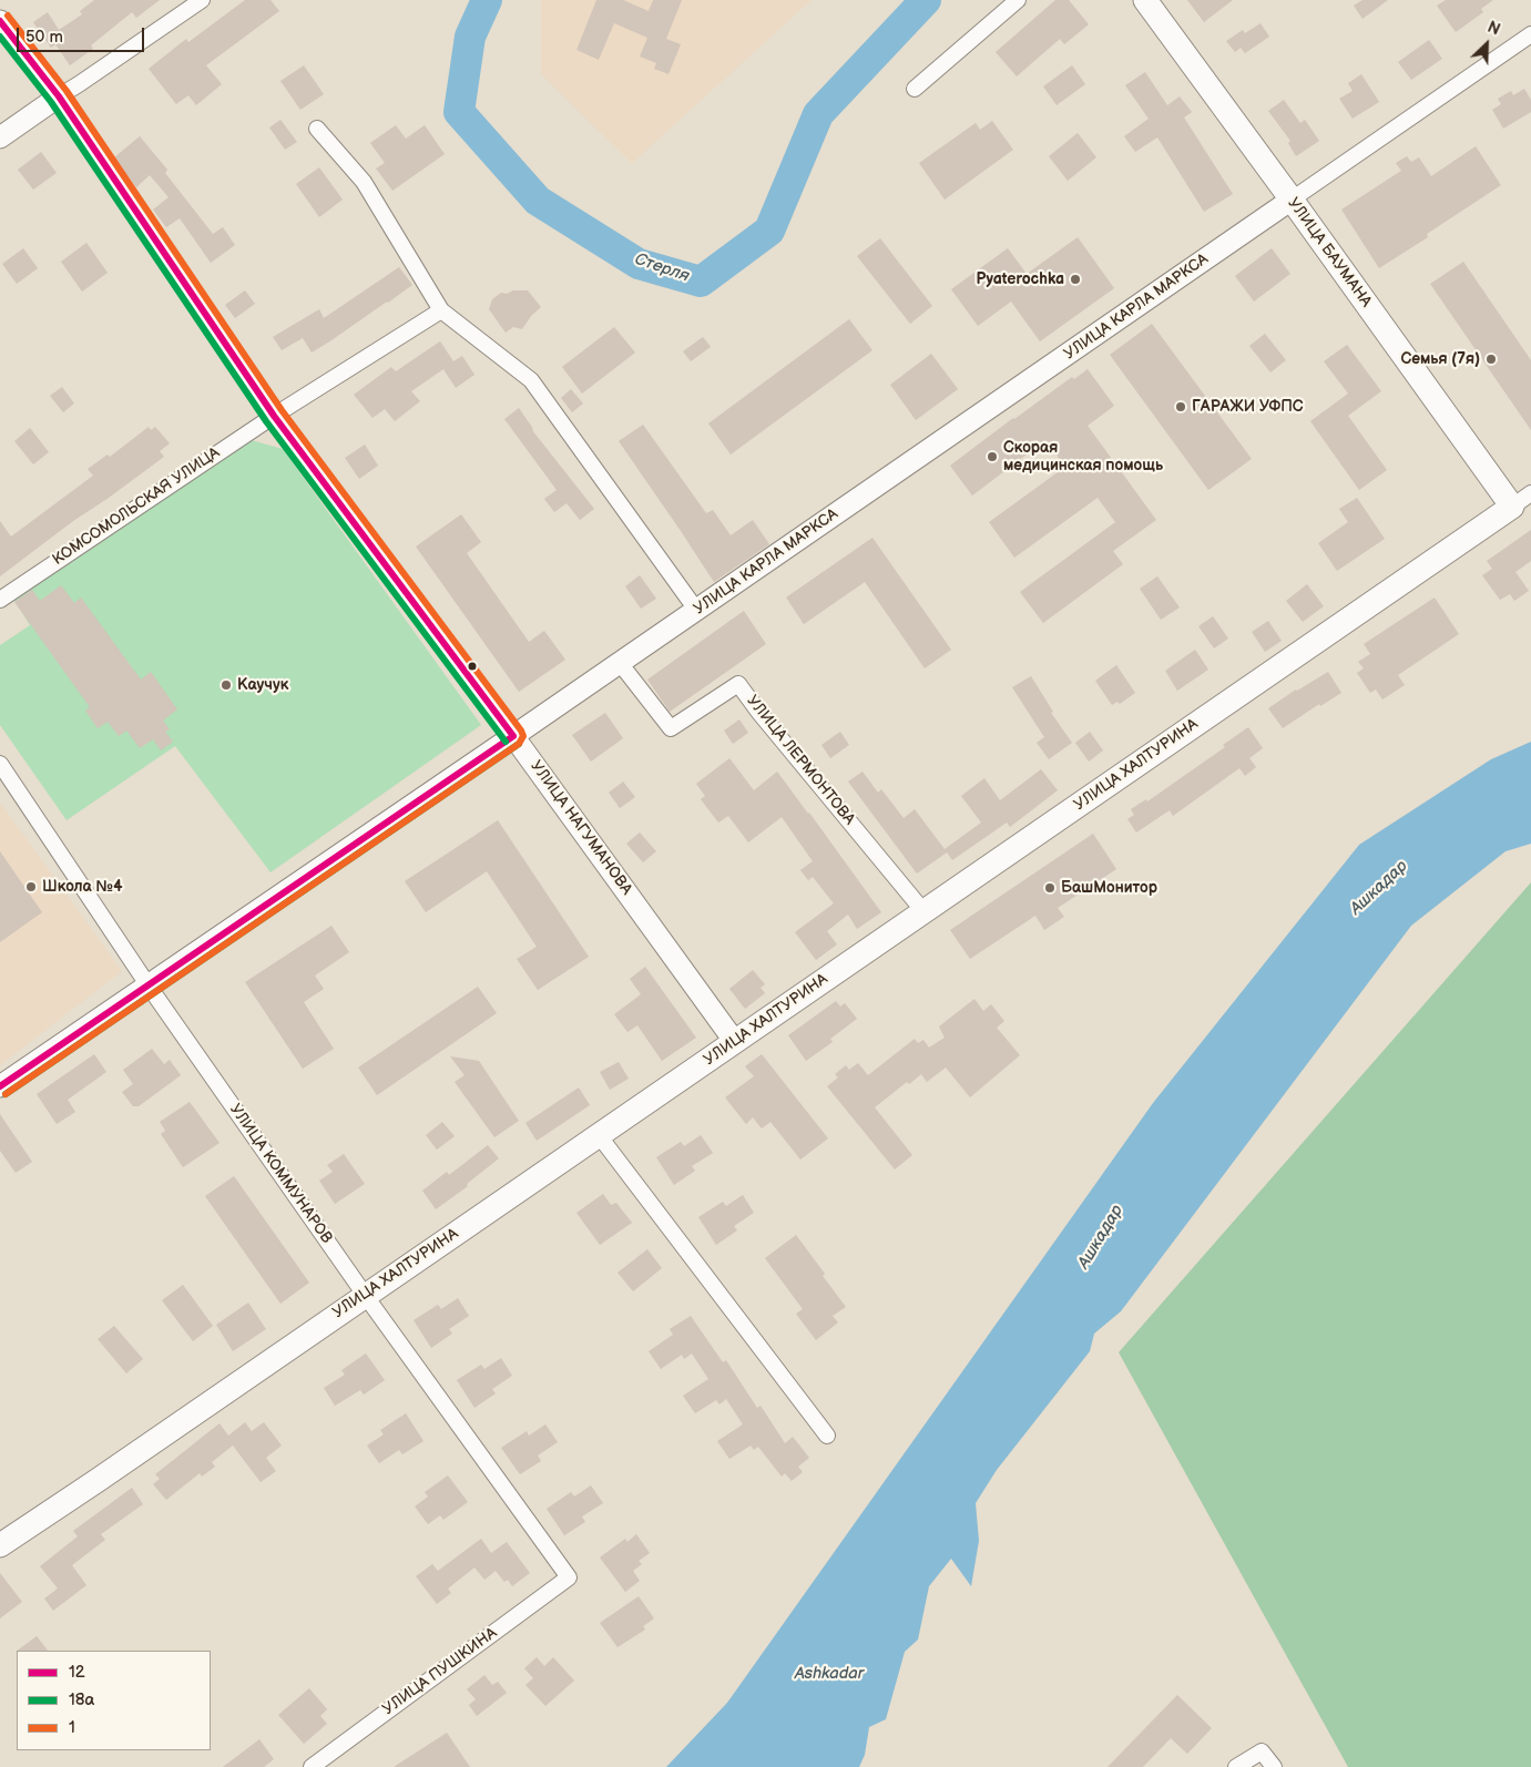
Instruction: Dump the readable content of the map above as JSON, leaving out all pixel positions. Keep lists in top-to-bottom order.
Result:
{
  "streets": {
    "main road": ["УЛИЦА БАУМАНА", "УЛИЦА ХАЛТУРИНА"],
    "street": [
      "УЛИЦА КАРЛА МАРКСА",
      "КОМСОМОЛЬСКАЯ УЛИЦА",
      "УЛИЦА ЛЕРМОНТОВА",
      "УЛИЦА НАГУМАНОВА",
      "УЛИЦА КОММУНАРОВ",
      "УЛИЦА ПУШКИНА"
    ]
  },
  "crossings": [
    ["УЛИЦА БАУМАНА", "УЛИЦА КАРЛА МАРКСА"],
    ["УЛИЦА БАУМАНА", "УЛИЦА ХАЛТУРИНА"],
    ["УЛИЦА КАРЛА МАРКСА", "УЛИЦА ЛЕРМОНТОВА"],
    ["УЛИЦА КАРЛА МАРКСА", "УЛИЦА НАГУМАНОВА"],
    ["УЛИЦА КАРЛА МАРКСА", "УЛИЦА КОММУНАРОВ"],
    ["КОМСОМОЛЬСКАЯ УЛИЦА", "УЛИЦА НАГУМАНОВА"],
    ["УЛИЦА ЛЕРМОНТОВА", "УЛИЦА ХАЛТУРИНА"],
    ["УЛИЦА ХАЛТУРИНА", "УЛИЦА НАГУМАНОВА"],
    ["УЛИЦА ХАЛТУРИНА", "УЛИЦА КОММУНАРОВ"],
    ["УЛИЦА КОММУНАРОВ", "УЛИЦА ПУШКИНА"]
  ],
  "water": ["Стерля", "Ашкадар", "Ashkadar"],
  "places": [
    "Pyaterochka",
    "Семья (7я)",
    "ГАРАЖИ УФПС",
    "Скорая медицинская помощь",
    "Каучук",
    "Школа №4",
    "БашМонитор"
  ],
  "lines": ["transit line 1", "transit line 12", "transit line 18а"],
  "legend": ["12", "18а", "1"],
  "scale_bar": "50 m",
  "north": "top right"
}
